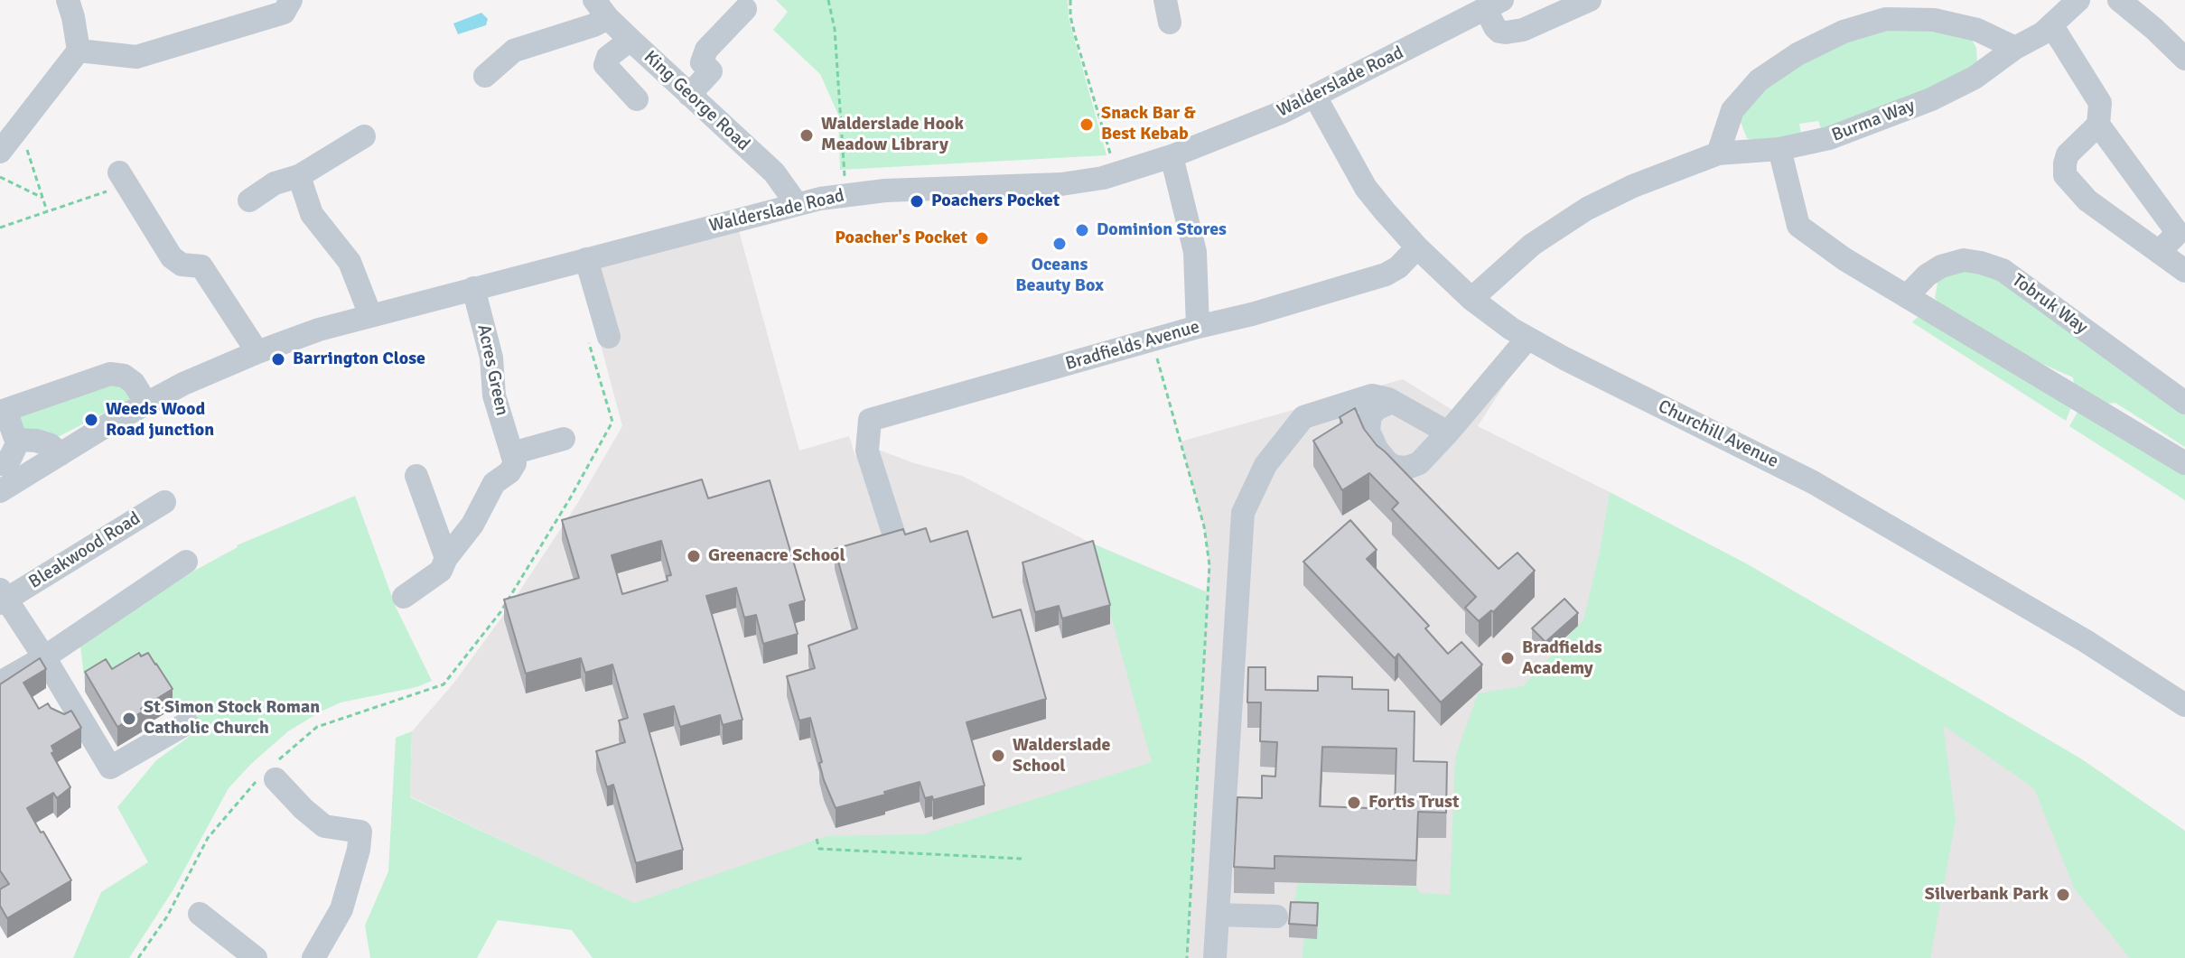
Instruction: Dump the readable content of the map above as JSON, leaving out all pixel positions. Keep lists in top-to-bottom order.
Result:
{
  "streets": {
    "street": [
      "Walderslade Road",
      "King George Road",
      "Burma Way",
      "Tobruk Way",
      "Bradfields Avenue",
      "Acres Green",
      "Churchill Avenue",
      "Bleakwood Road"
    ]
  },
  "crossings": [
    ["Walderslade Road", "King George Road"],
    ["Walderslade Road", "Acres Green"],
    ["Walderslade Road", "Churchill Avenue"],
    ["Burma Way", "Churchill Avenue"],
    ["Bradfields Avenue", "Churchill Avenue"]
  ],
  "places": [
    "Snack Bar & Best Kebab",
    "Walderslade Hook Meadow Library",
    "Poachers Pocket",
    "Dominion Stores",
    "Poacher's Pocket",
    "Oceans Beauty Box",
    "Barrington Close",
    "Weeds Wood Road junction",
    "Greenacre School",
    "Bradfields Academy",
    "St Simon Stock Roman Catholic Church",
    "Walderslade School",
    "Fortis Trust",
    "Silverbank Park"
  ]
}
